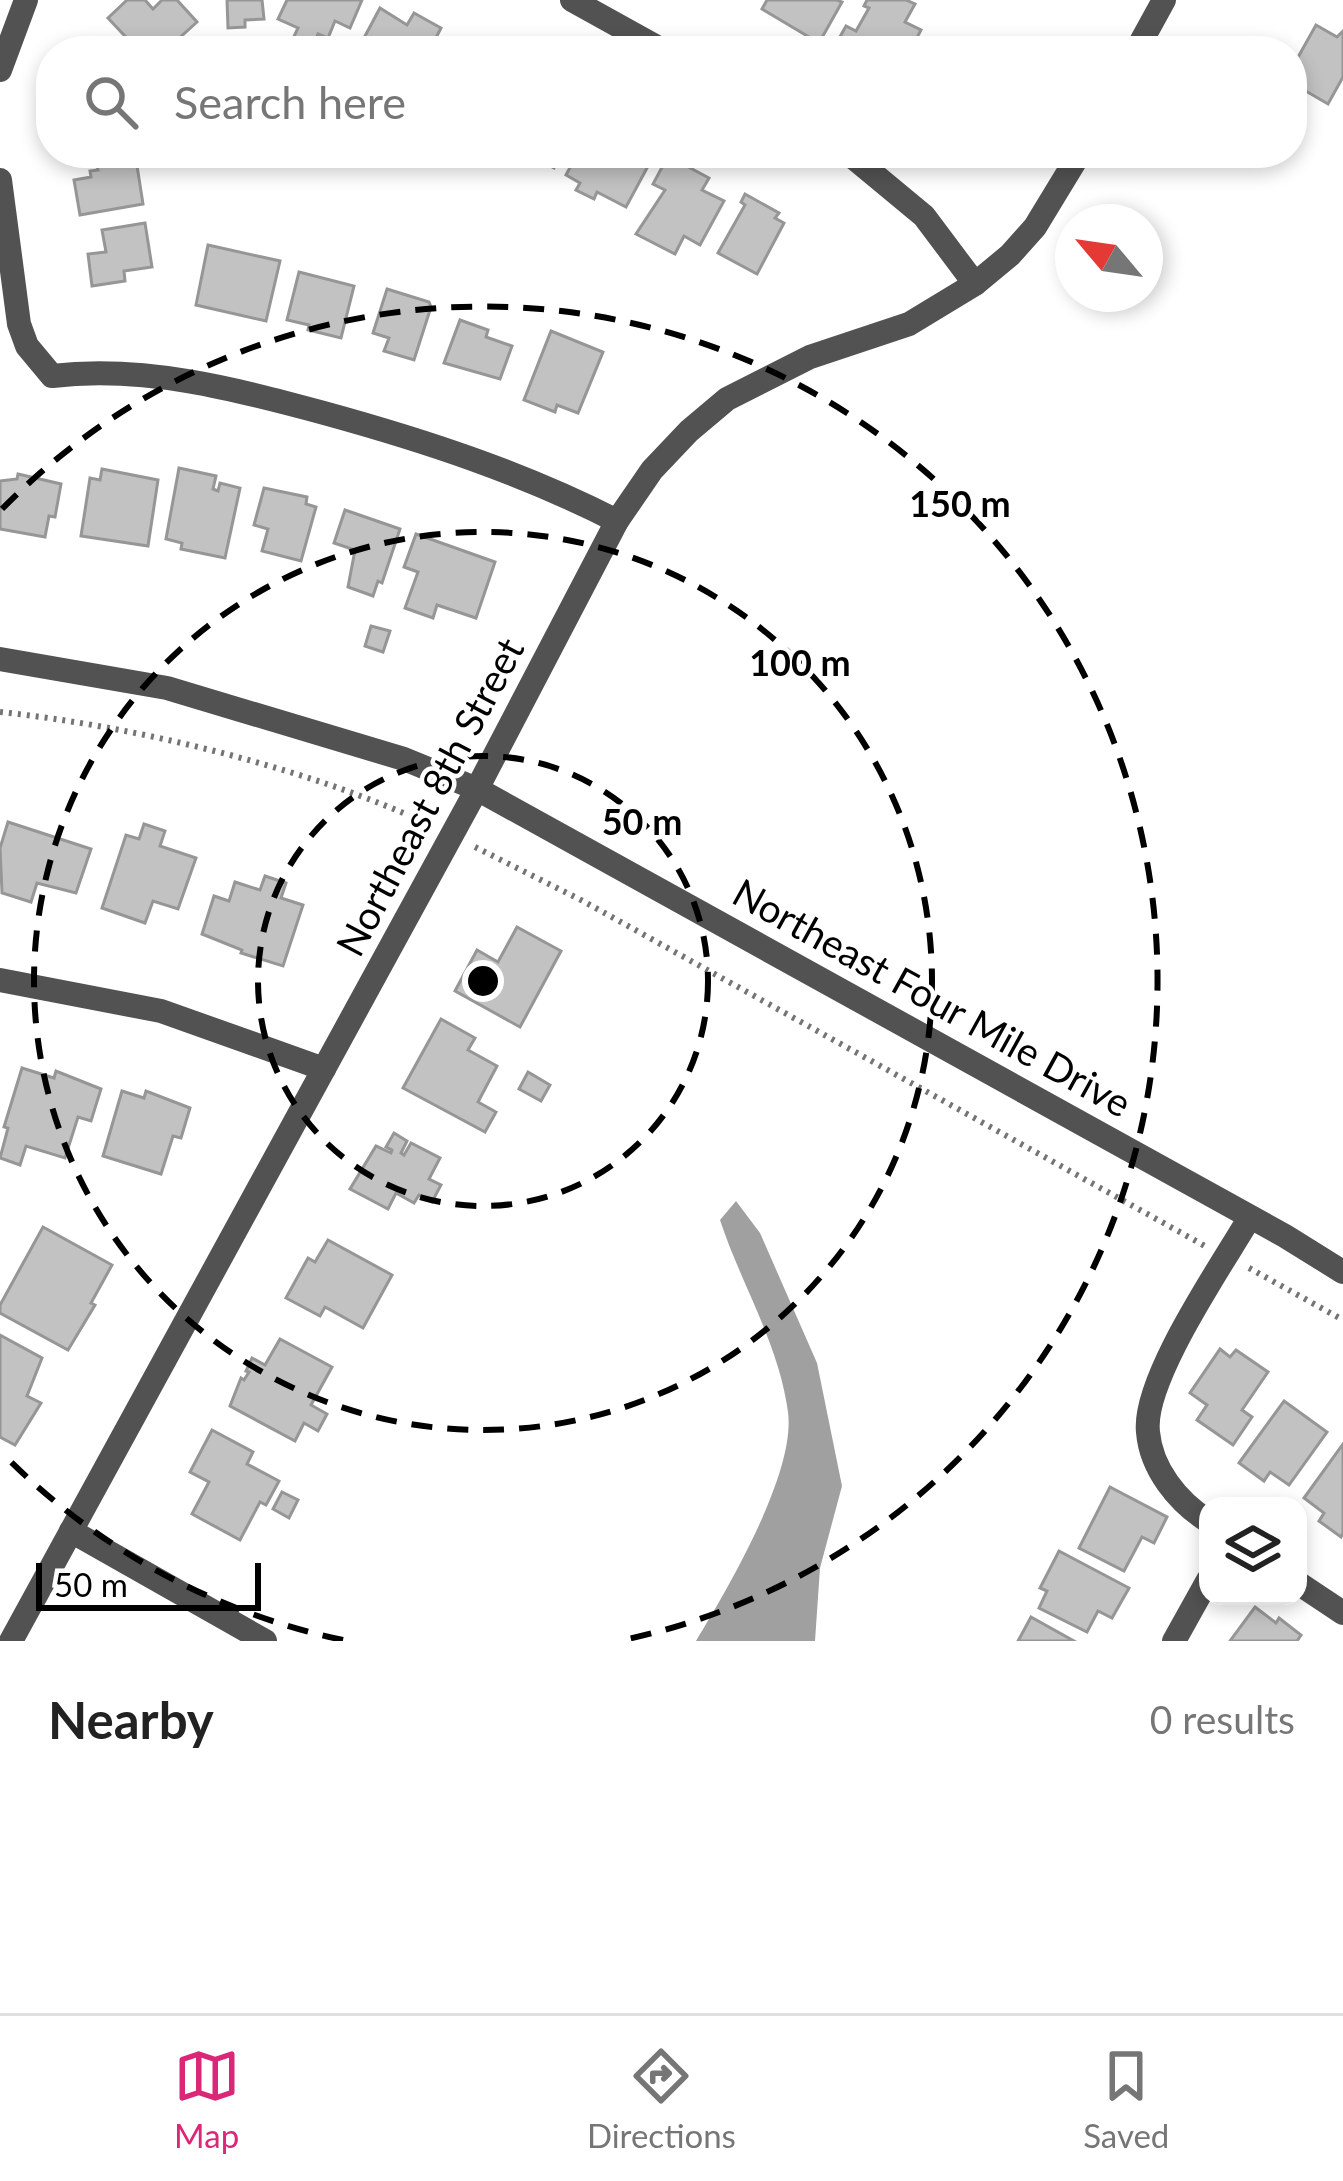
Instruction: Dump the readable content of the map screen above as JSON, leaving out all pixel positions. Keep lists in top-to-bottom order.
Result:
{
  "streets": {
    "street": ["Northeast 8th Street", "Northeast Four Mile Drive"]
  },
  "crossings": [
    ["Northeast 8th Street", "Northeast Four Mile Drive"]
  ],
  "scale_bar": "50 m",
  "north": "top left",
  "page": {
    "search": "Search here",
    "scale": "50 m",
    "heading": ["Nearby", "0 results"],
    "nav": ["Map", "Directions", "Saved"]
  },
  "rings": ["150 m", "100 m", "50 m"]
}
